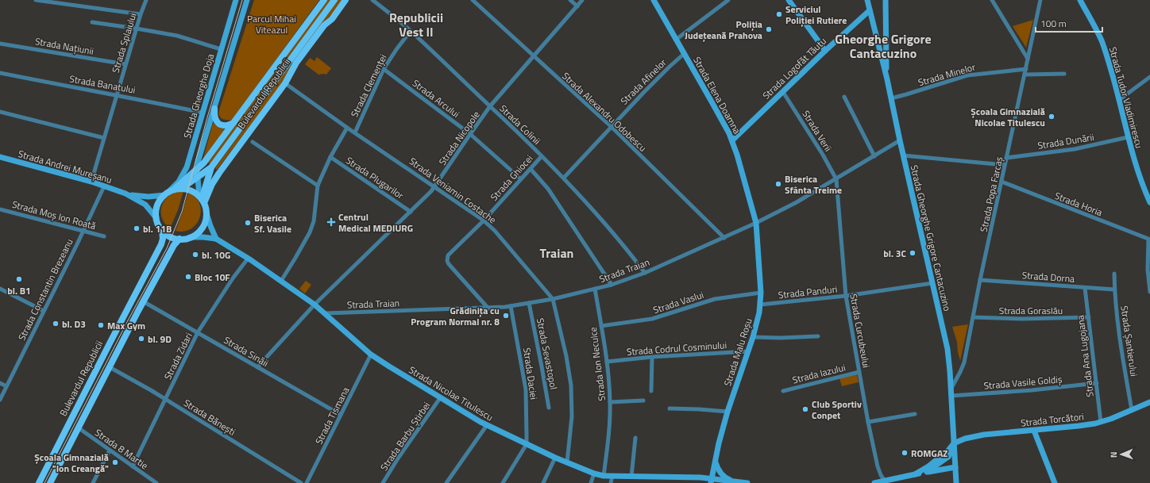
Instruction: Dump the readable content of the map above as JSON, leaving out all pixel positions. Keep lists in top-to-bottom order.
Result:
{
  "streets": {
    "main road": ["Bulevardul Republicii"],
    "street": [
      "Strada Splaiului",
      "Strada Națiunii",
      "Strada Logofăt Tăutu",
      "Strada Minelor",
      "Strada Afinelor",
      "Strada Banatului",
      "Strada Clemenței",
      "Strada Elena Doamna",
      "Strada Gheorghe Doja",
      "Strada Tudor Vladimirescu",
      "Strada Arcului",
      "Strada Alexandru Odobescu",
      "Strada Colinii",
      "Strada Verii",
      "Strada Nicopole",
      "Strada Dunării",
      "Strada Andrei Mureșanu",
      "Strada Plugarilor",
      "Strada Ghiocei",
      "Strada Veniamin Costache",
      "Strada Popa Farcaș",
      "Strada Horia",
      "Strada Moș Ion Roată",
      "Strada Gheorghe Grigore Cantacuzino",
      "Strada Traian",
      "Strada Dorna",
      "Strada Constantin Brezeanu",
      "Strada Panduri",
      "Strada Vaslui",
      "Strada Goraslău",
      "Strada Curcubeului",
      "Strada Șantierului",
      "Strada Codrul Cosminului",
      "Strada Sinăii",
      "Strada Malu Roșu",
      "Strada Sevastopol",
      "Strada Zidari",
      "Strada Ana Lugojana",
      "Strada Ion Neculce",
      "Strada Daciei",
      "Strada Iazului",
      "Strada Vasile Goldiș",
      "Strada Nicolae Titulescu",
      "Strada Tismana",
      "Strada Bănești",
      "Strada Torcători",
      "Strada Barbu Știrbei",
      "Strada 8 Martie"
    ]
  },
  "crossings": [
    ["Strada Splaiului", "Strada Națiunii"],
    ["Strada Splaiului", "Strada Banatului"],
    ["Strada Splaiului", "Strada Andrei Mureșanu"],
    ["Strada Logofăt Tăutu", "Strada Elena Doamna"],
    ["Strada Logofăt Tăutu", "Strada Verii"],
    ["Strada Logofăt Tăutu", "Strada Gheorghe Grigore Cantacuzino"],
    ["Strada Minelor", "Strada Popa Farcaș"],
    ["Strada Minelor", "Strada Gheorghe Grigore Cantacuzino"],
    ["Strada Afinelor", "Strada Elena Doamna"],
    ["Strada Afinelor", "Strada Alexandru Odobescu"],
    ["Strada Afinelor", "Strada Colinii"],
    ["Strada Banatului", "Strada Gheorghe Doja"],
    ["Strada Clemenței", "Strada Arcului"],
    ["Strada Clemenței", "Strada Colinii"],
    ["Strada Clemenței", "Strada Plugarilor"],
    ["Strada Clemenței", "Strada Veniamin Costache"],
    ["Strada Clemenței", "Strada Nicolae Titulescu"],
    ["Bulevardul Republicii", "Strada Gheorghe Doja"],
    ["Bulevardul Republicii", "Strada Andrei Mureșanu"],
    ["Bulevardul Republicii", "Strada Veniamin Costache"],
    ["Bulevardul Republicii", "Strada Sinăii"],
    ["Bulevardul Republicii", "Strada Nicolae Titulescu"],
    ["Bulevardul Republicii", "Strada Bănești"],
    ["Bulevardul Republicii", "Strada 8 Martie"],
    ["Strada Elena Doamna", "Strada Traian"],
    ["Strada Elena Doamna", "Strada Malu Roșu"],
    ["Strada Gheorghe Doja", "Strada Andrei Mureșanu"],
    ["Strada Gheorghe Doja", "Strada Nicolae Titulescu"],
    ["Strada Tudor Vladimirescu", "Strada Dunării"],
    ["Strada Arcului", "Strada Nicopole"],
    ["Strada Arcului", "Strada Ghiocei"],
    ["Strada Alexandru Odobescu", "Strada Nicopole"],
    ["Strada Alexandru Odobescu", "Strada Traian"],
    ["Strada Colinii", "Strada Nicopole"],
    ["Strada Colinii", "Strada Ghiocei"],
    ["Strada Colinii", "Strada Traian"],
    ["Strada Verii", "Strada Traian"],
    ["Strada Verii", "Strada Curcubeului"],
    ["Strada Nicopole", "Strada Plugarilor"],
    ["Strada Nicopole", "Strada Veniamin Costache"],
    ["Strada Nicopole", "Strada Sinăii"],
    ["Strada Nicopole", "Strada Nicolae Titulescu"],
    ["Strada Dunării", "Strada Popa Farcaș"],
    ["Strada Andrei Mureșanu", "Strada Constantin Brezeanu"],
    ["Strada Andrei Mureșanu", "Strada Nicolae Titulescu"],
    ["Strada Ghiocei", "Strada Veniamin Costache"],
    ["Strada Ghiocei", "Strada Traian"],
    ["Strada Veniamin Costache", "Strada Traian"],
    ["Strada Veniamin Costache", "Strada Nicolae Titulescu"],
    ["Strada Popa Farcaș", "Strada Horia"],
    ["Strada Popa Farcaș", "Strada Gheorghe Grigore Cantacuzino"],
    ["Strada Popa Farcaș", "Strada Dorna"],
    ["Strada Popa Farcaș", "Strada Goraslău"],
    ["Strada Moș Ion Roată", "Strada Constantin Brezeanu"],
    ["Strada Gheorghe Grigore Cantacuzino", "Strada Traian"],
    ["Strada Gheorghe Grigore Cantacuzino", "Strada Panduri"],
    ["Strada Gheorghe Grigore Cantacuzino", "Strada Vasile Goldiș"],
    ["Strada Gheorghe Grigore Cantacuzino", "Strada Torcători"],
    ["Strada Traian", "Strada Curcubeului"],
    ["Strada Traian", "Strada Malu Roșu"],
    ["Strada Traian", "Strada Sevastopol"],
    ["Strada Traian", "Strada Ion Neculce"],
    ["Strada Traian", "Strada Daciei"],
    ["Strada Traian", "Strada Nicolae Titulescu"],
    ["Strada Dorna", "Strada Șantierului"],
    ["Strada Dorna", "Strada Ana Lugojana"],
    ["Strada Panduri", "Strada Curcubeului"],
    ["Strada Panduri", "Strada Malu Roșu"],
    ["Strada Vaslui", "Strada Malu Roșu"],
    ["Strada Vaslui", "Strada Ion Neculce"],
    ["Strada Goraslău", "Strada Ana Lugojana"],
    ["Strada Curcubeului", "Strada Iazului"],
    ["Strada Șantierului", "Strada Torcători"],
    ["Strada Codrul Cosminului", "Strada Malu Roșu"],
    ["Strada Codrul Cosminului", "Strada Ion Neculce"],
    ["Strada Sinăii", "Strada Zidari"],
    ["Strada Sinăii", "Strada Tismana"],
    ["Strada Malu Roșu", "Strada Nicolae Titulescu"],
    ["Strada Zidari", "Strada Nicolae Titulescu"],
    ["Strada Zidari", "Strada Bănești"],
    ["Strada Zidari", "Strada 8 Martie"],
    ["Strada Ana Lugojana", "Strada Vasile Goldiș"],
    ["Strada Ana Lugojana", "Strada Torcători"],
    ["Strada Ion Neculce", "Strada Nicolae Titulescu"],
    ["Strada Daciei", "Strada Nicolae Titulescu"],
    ["Strada Nicolae Titulescu", "Strada Tismana"],
    ["Strada Nicolae Titulescu", "Strada Barbu Știrbei"]
  ],
  "districts": ["Republicii Vest II", "Gheorghe Grigore Cantacuzino", "Traian"],
  "parks": ["Parcul Mihai Viteazul"],
  "places": {
    "other": [
      "Serviciul Poliției Rutiere",
      "Poliția Județeană Prahova",
      "Școala Gimnazială Nicolae Titulescu",
      "Biserica Sfânta Treime",
      "Biserica Sf. Vasile",
      "bl. 11B",
      "bl. 3C",
      "bl. 10G",
      "Bloc 10F",
      "bl. B1",
      "Grădinița cu Program Normal nr. 8",
      "bl. D3",
      "Max Gym",
      "bl. 9D",
      "Club Sportiv Conpet",
      "ROMGAZ",
      "Școala Gimnazială \"Ion Creangă\""
    ],
    "health": ["Centrul Medical MEDIURG"]
  },
  "scale_bar": "100 m",
  "north": "left"
}
